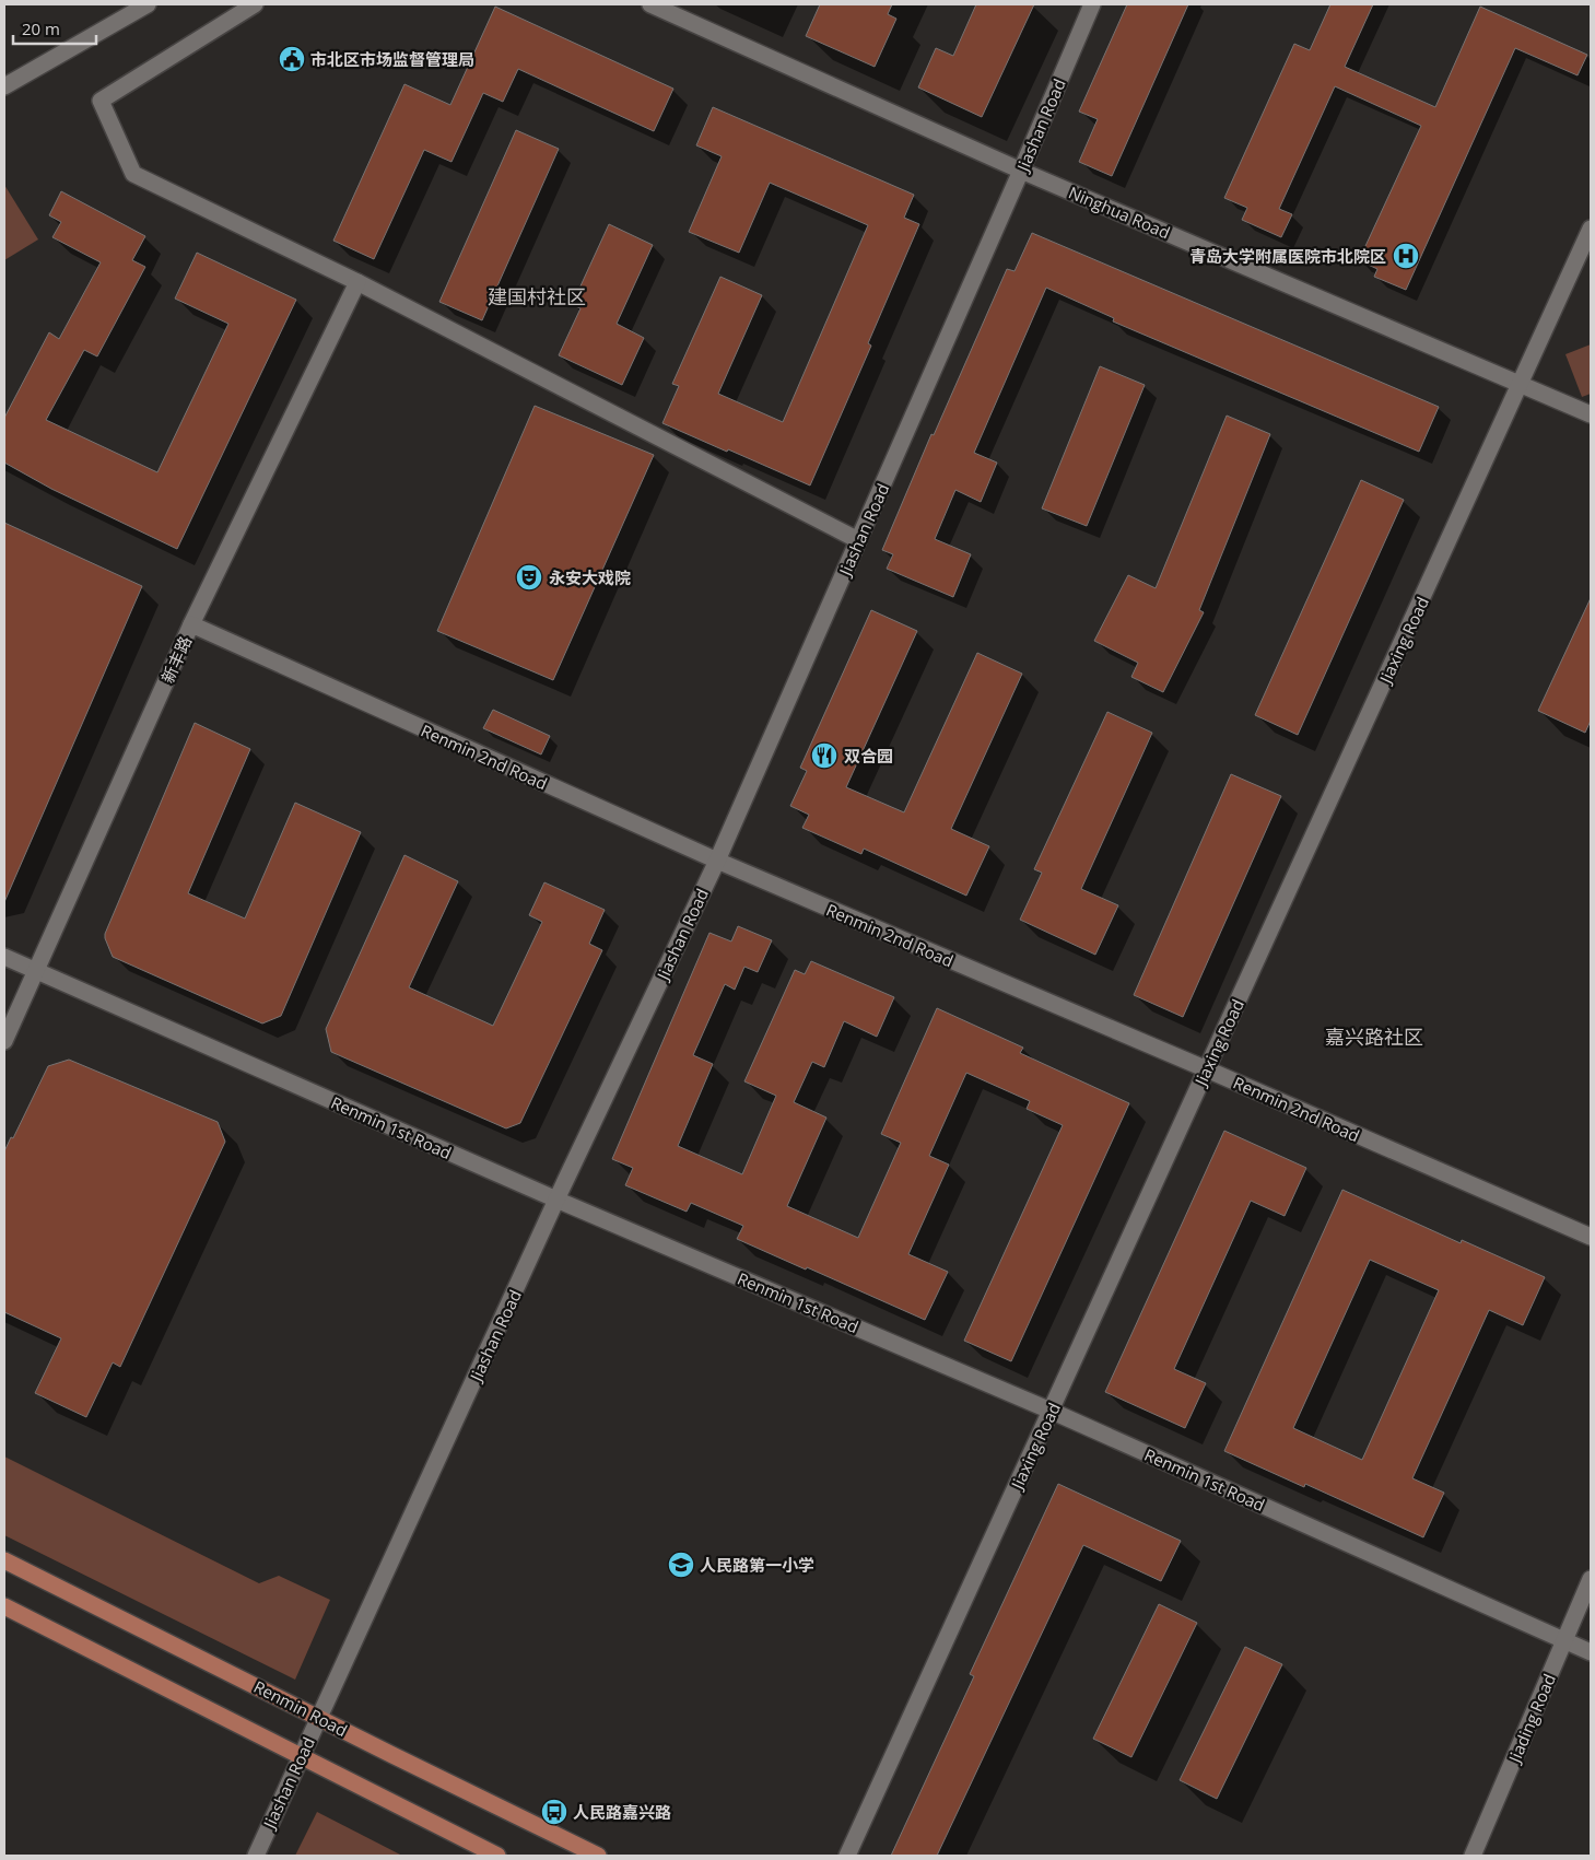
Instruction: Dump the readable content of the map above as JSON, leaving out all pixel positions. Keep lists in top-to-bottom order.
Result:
{
  "streets": {
    "main road": ["Renmin Road"],
    "street": [
      "Jiashan Road",
      "Ninghua Road",
      "Jiaxing Road",
      "新丰路",
      "Renmin 2nd Road",
      "Renmin 1st Road",
      "Jiading Road"
    ]
  },
  "crossings": [
    ["Jiashan Road", "Ninghua Road"],
    ["Jiashan Road", "Renmin 2nd Road"],
    ["Jiashan Road", "Renmin 1st Road"],
    ["Jiashan Road", "Renmin Road"],
    ["Ninghua Road", "Jiaxing Road"],
    ["Jiaxing Road", "Renmin 2nd Road"],
    ["Jiaxing Road", "Renmin 1st Road"],
    ["新丰路", "Renmin 2nd Road"],
    ["新丰路", "Renmin 1st Road"],
    ["Renmin 1st Road", "Jiading Road"]
  ],
  "districts": ["建国村社区", "嘉兴路社区"],
  "places": {
    "public building": ["市北区市场监督管理局"],
    "hospital": ["青岛大学附属医院市北院区"],
    "theatre": ["永安大戏院"],
    "restaurant": ["双合园"],
    "school or university": ["人民路第一小学"],
    "bus stop": ["人民路嘉兴路"]
  },
  "scale_bar": "20 m"
}
